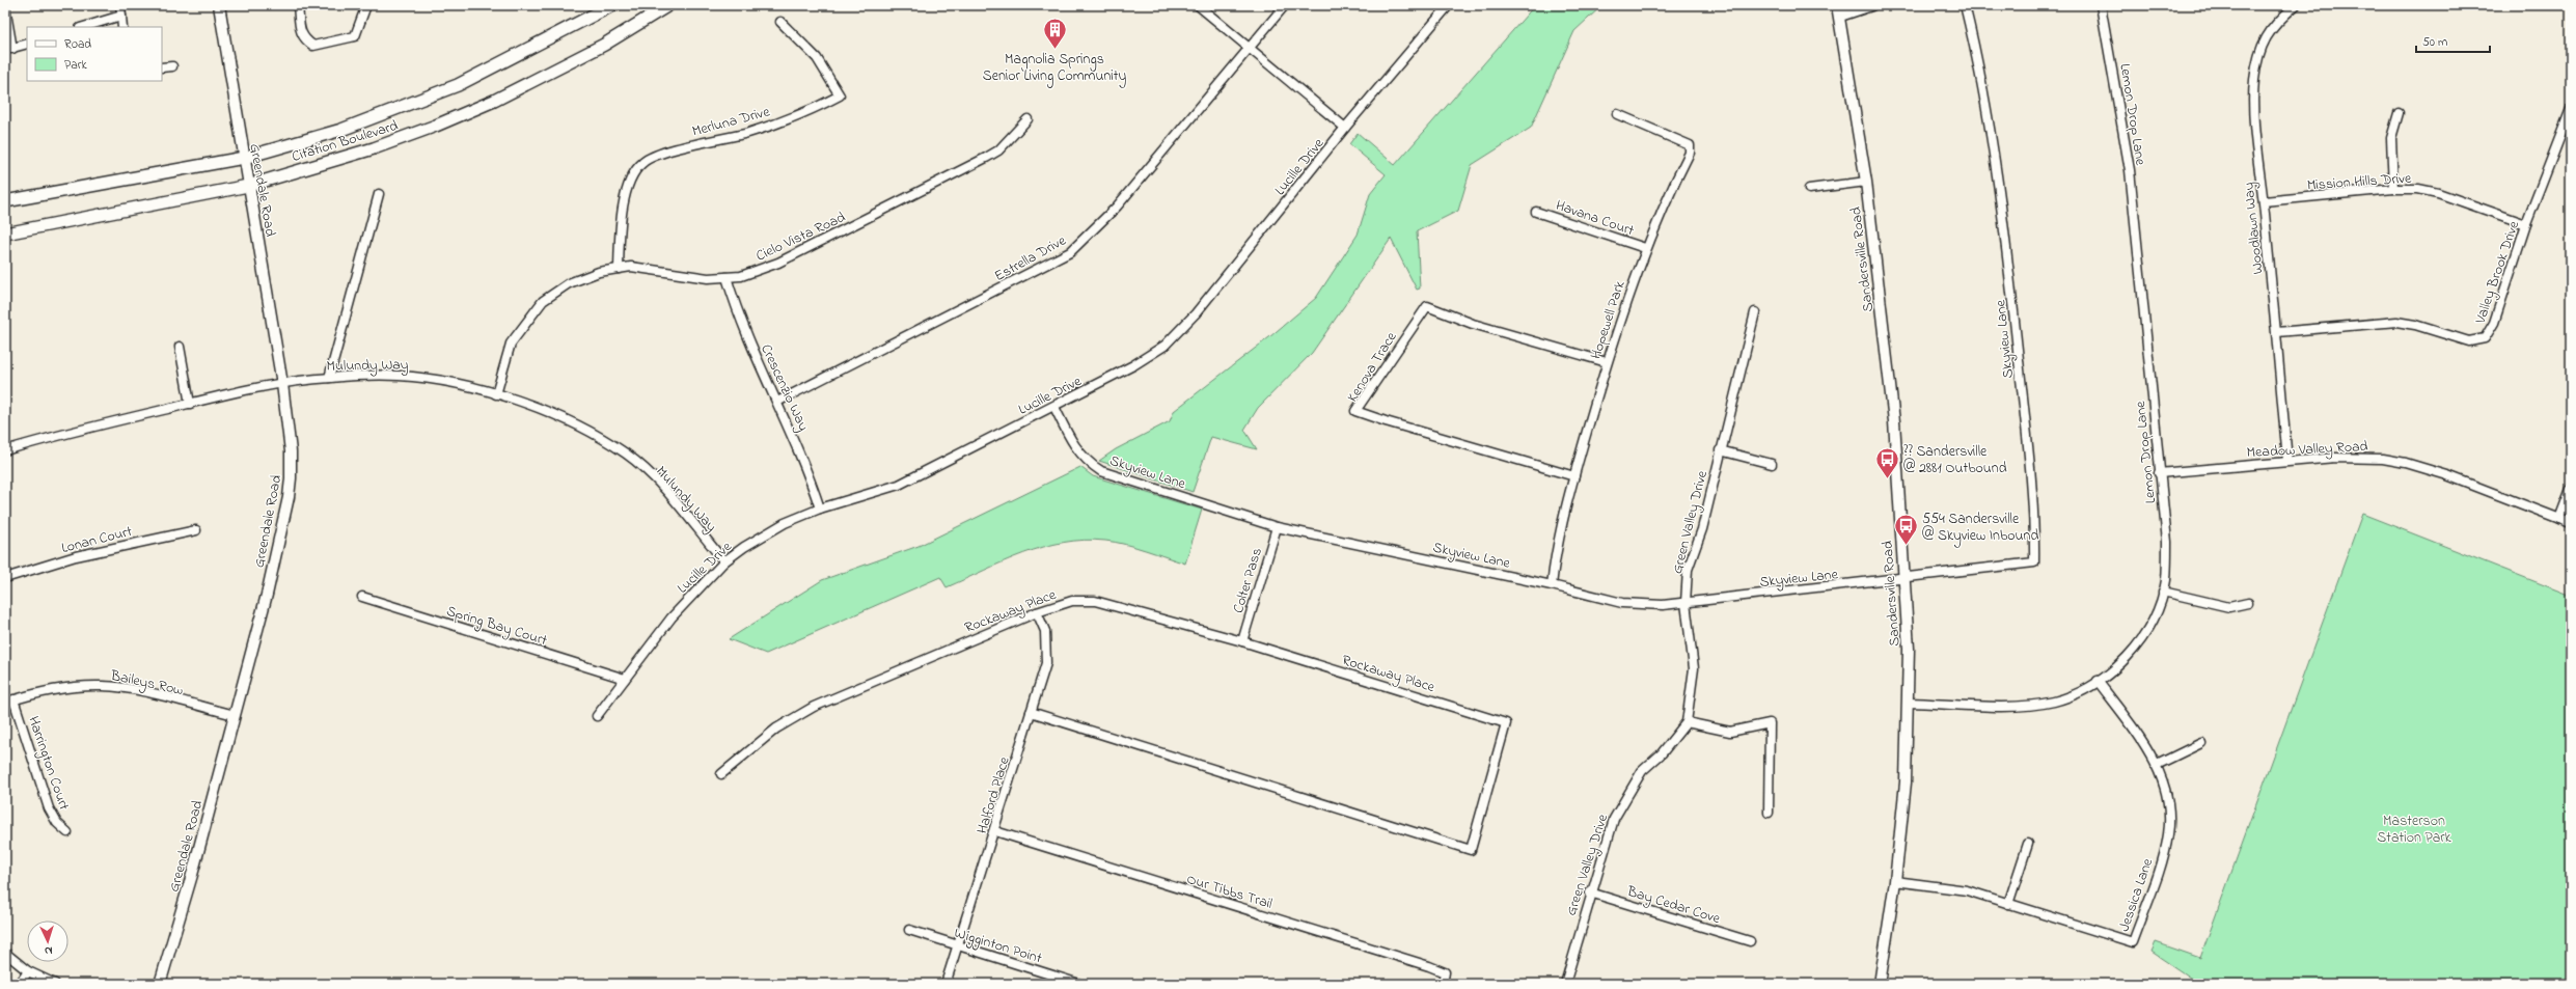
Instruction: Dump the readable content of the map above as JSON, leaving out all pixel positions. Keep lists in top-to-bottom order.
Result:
{
  "streets": {
    "main road": ["Citation Boulevard"],
    "street": [
      "Lemon Drop Lane",
      "Merluna Drive",
      "Lucille Drive",
      "Mission Hills Drive",
      "Greendale Road",
      "Havana Court",
      "Woodlawn Way",
      "Cielo Vista Road",
      "Estrella Drive",
      "Sandersville Road",
      "Valley Brook Drive",
      "Hopewell Park",
      "Skyview Lane",
      "Mulundy Way",
      "Kenova Trace",
      "Crescenzio Way",
      "Meadow Valley Road",
      "Green Valley Drive",
      "Lonan Court",
      "Colter Pass",
      "Rockaway Place",
      "Spring Bay Court",
      "Baileys Row",
      "Harrington Court",
      "Halford Place",
      "Our Tibbs Trail",
      "Jessica Lane",
      "Bay Cedar Cove",
      "Wigginton Point"
    ]
  },
  "crossings": [
    ["Lemon Drop Lane", "Sandersville Road"],
    ["Lemon Drop Lane", "Meadow Valley Road"],
    ["Lemon Drop Lane", "Jessica Lane"],
    ["Merluna Drive", "Cielo Vista Road"],
    ["Citation Boulevard", "Greendale Road"],
    ["Lucille Drive", "Skyview Lane"],
    ["Lucille Drive", "Mulundy Way"],
    ["Lucille Drive", "Crescenzio Way"],
    ["Lucille Drive", "Spring Bay Court"],
    ["Mission Hills Drive", "Woodlawn Way"],
    ["Mission Hills Drive", "Valley Brook Drive"],
    ["Greendale Road", "Mulundy Way"],
    ["Greendale Road", "Baileys Row"],
    ["Havana Court", "Hopewell Park"],
    ["Woodlawn Way", "Valley Brook Drive"],
    ["Woodlawn Way", "Meadow Valley Road"],
    ["Cielo Vista Road", "Mulundy Way"],
    ["Cielo Vista Road", "Crescenzio Way"],
    ["Estrella Drive", "Crescenzio Way"],
    ["Sandersville Road", "Skyview Lane"],
    ["Sandersville Road", "Jessica Lane"],
    ["Hopewell Park", "Skyview Lane"],
    ["Hopewell Park", "Kenova Trace"],
    ["Skyview Lane", "Green Valley Drive"],
    ["Skyview Lane", "Colter Pass"],
    ["Green Valley Drive", "Bay Cedar Cove"],
    ["Colter Pass", "Rockaway Place"],
    ["Rockaway Place", "Halford Place"],
    ["Baileys Row", "Harrington Court"],
    ["Halford Place", "Our Tibbs Trail"],
    ["Halford Place", "Wigginton Point"]
  ],
  "parks": ["Masterson Station Park"],
  "places": {
    "building": ["Magnolia Springs Senior Living Community"],
    "bus stop": ["?? Sandersville @ 2881 Outbound", "554 Sandersville @ Skyview Inbound"]
  },
  "legend": ["Road", "Park"],
  "scale_bar": "50 m",
  "north": "bottom"
}
